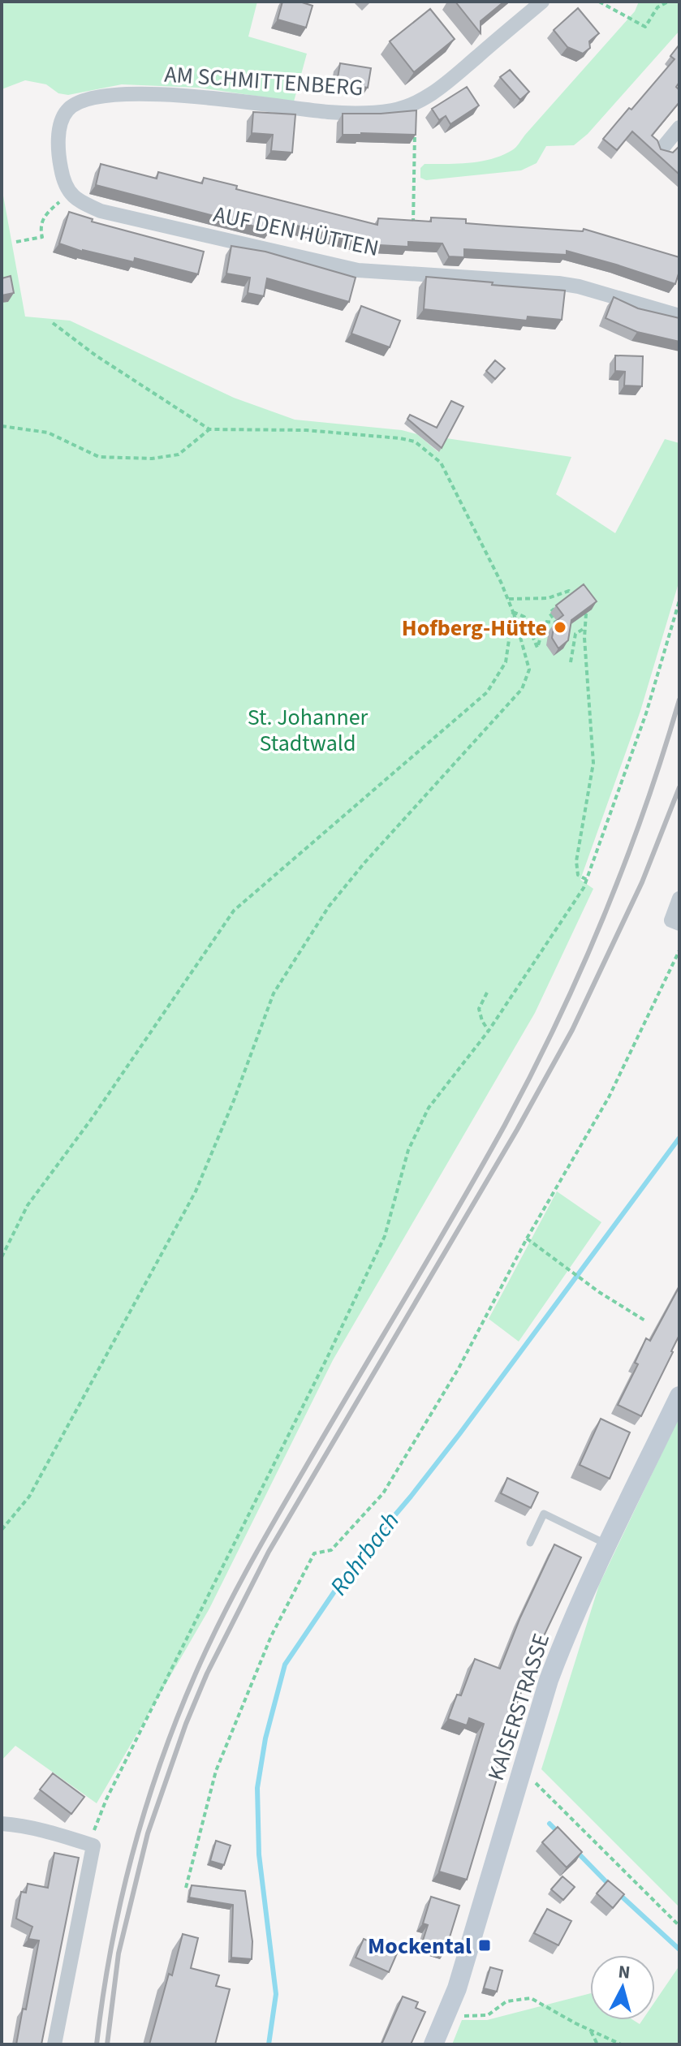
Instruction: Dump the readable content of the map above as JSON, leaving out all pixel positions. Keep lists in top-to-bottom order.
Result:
{
  "streets": {
    "main road": ["KAISERSTRASSE"],
    "street": ["AM SCHMITTENBERG", "AUF DEN HÜTTEN"]
  },
  "crossings": [
    ["AM SCHMITTENBERG", "AUF DEN HÜTTEN"]
  ],
  "water": ["Rohrbach"],
  "parks": ["St. Johanner Stadtwald"],
  "places": {
    "other": ["Hofberg-Hütte"],
    "transit": ["Mockental"]
  },
  "north": "top"
}
